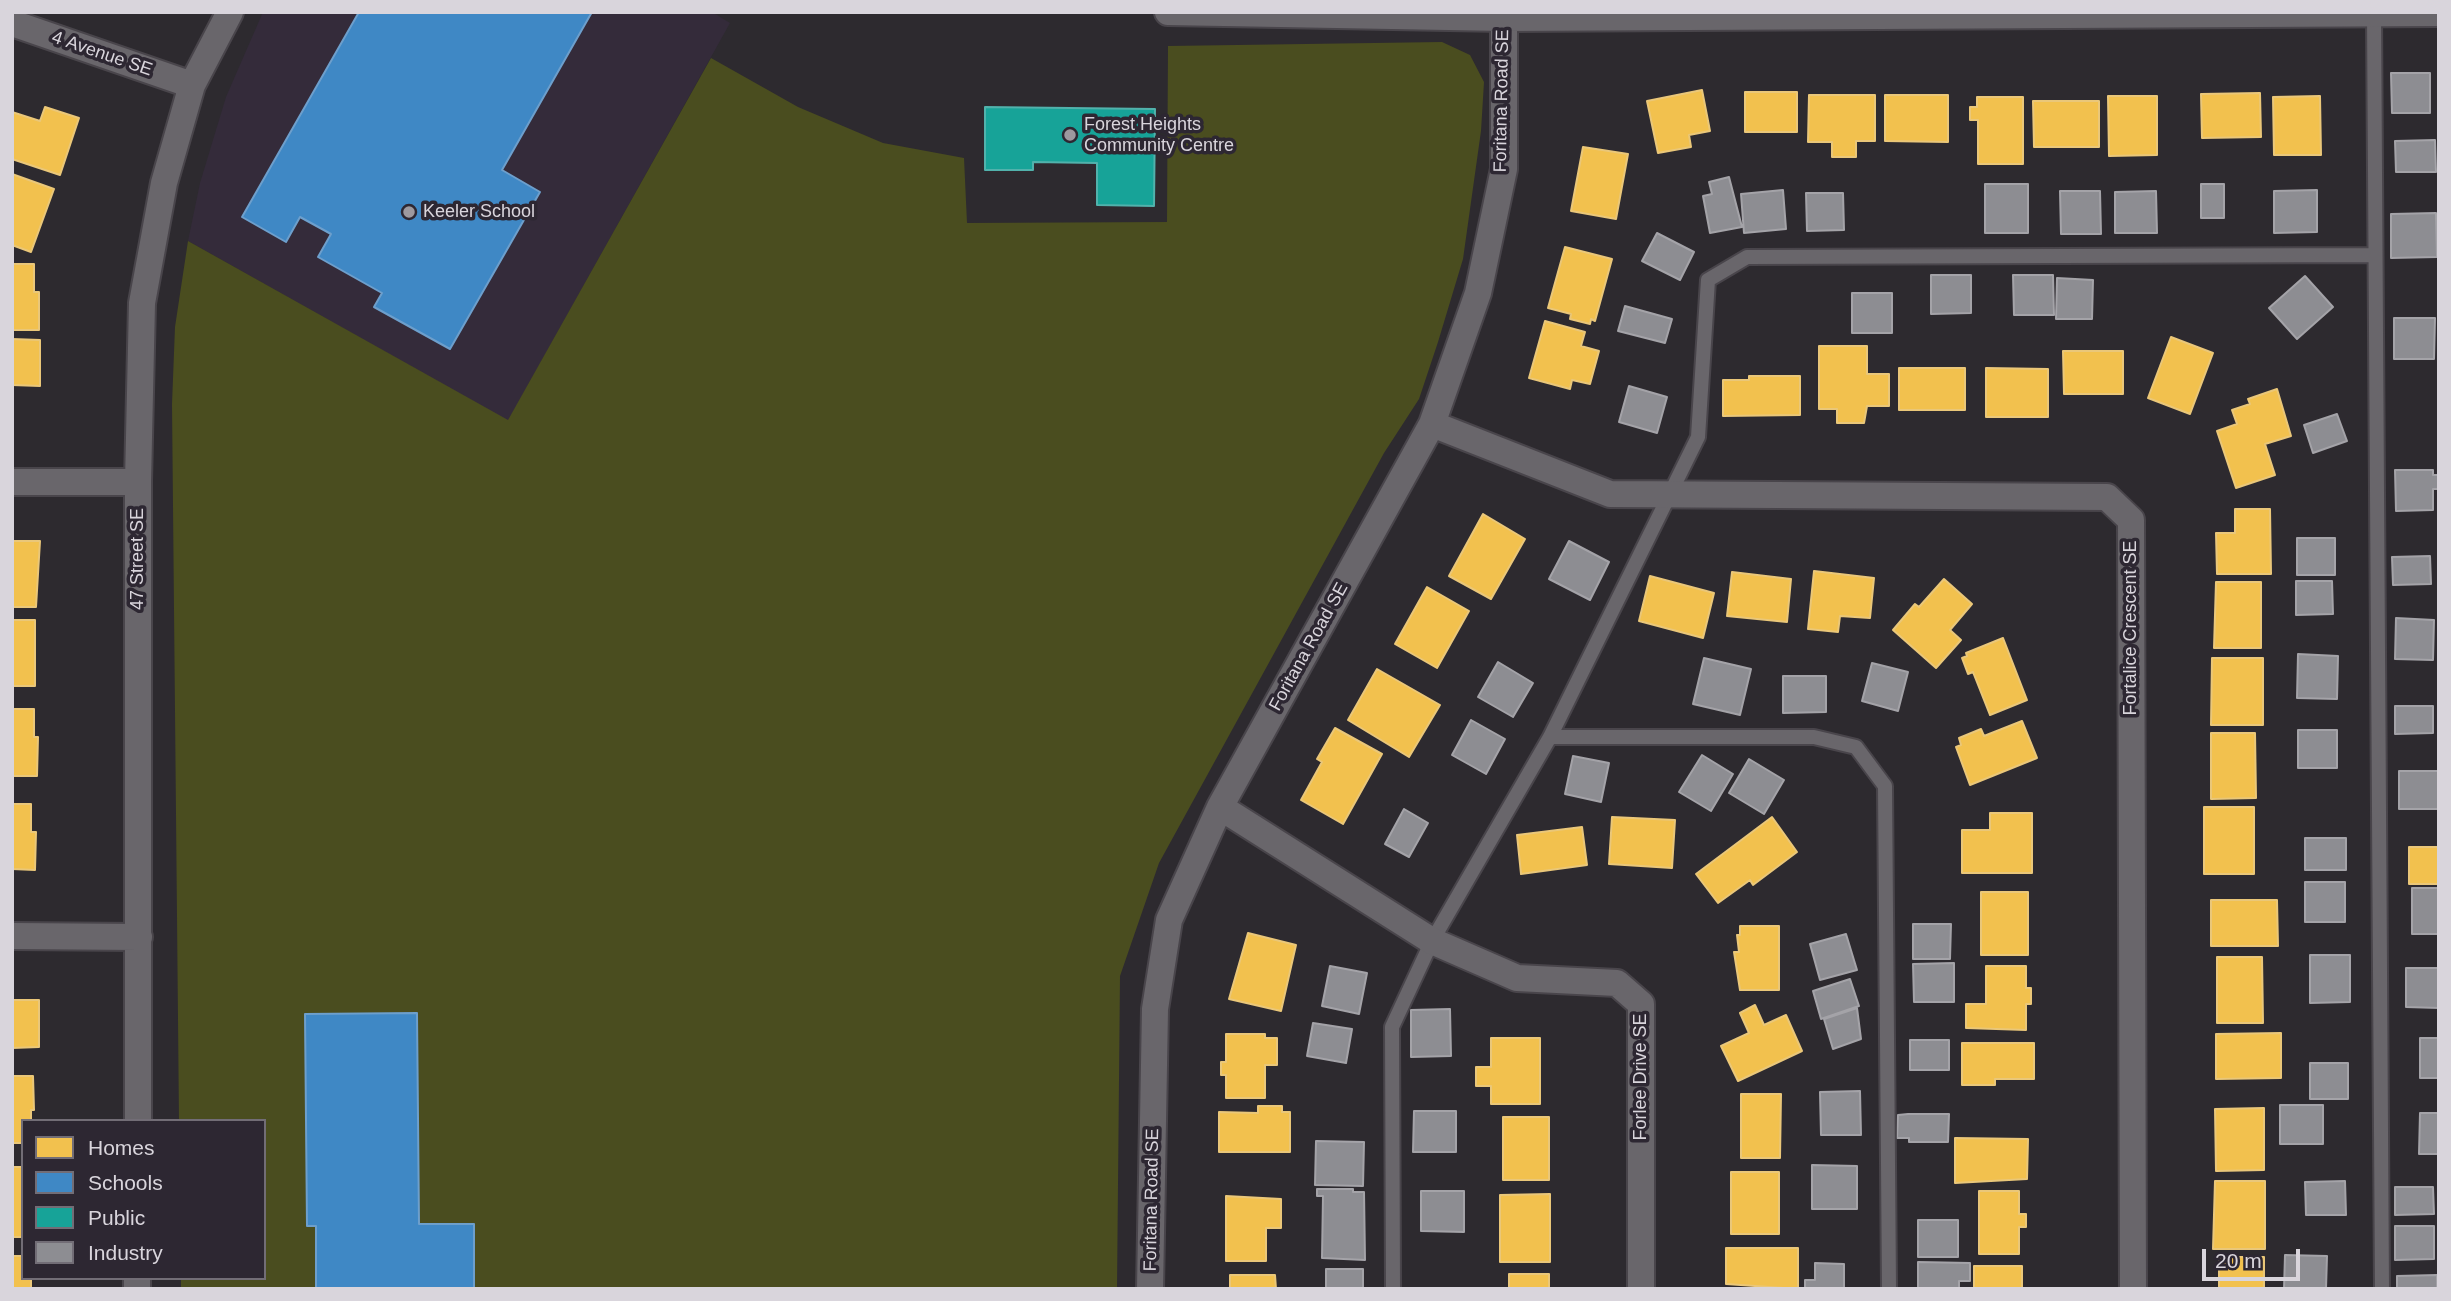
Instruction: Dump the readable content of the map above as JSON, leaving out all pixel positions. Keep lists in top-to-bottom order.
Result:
{
  "streets": {
    "street": [
      "4 Avenue SE",
      "Foritana Road SE",
      "47 Street SE",
      "Fortalice Crescent SE",
      "Forlee Drive SE"
    ]
  },
  "crossings": [
    ["4 Avenue SE", "47 Street SE"],
    ["Foritana Road SE", "Fortalice Crescent SE"],
    ["Foritana Road SE", "Forlee Drive SE"]
  ],
  "places": ["Forest Heights Community Centre", "Keeler School"],
  "legend": [
    "Homes",
    "Schools",
    "Public",
    "Industry"
  ],
  "scale_bar": "20 m"
}
